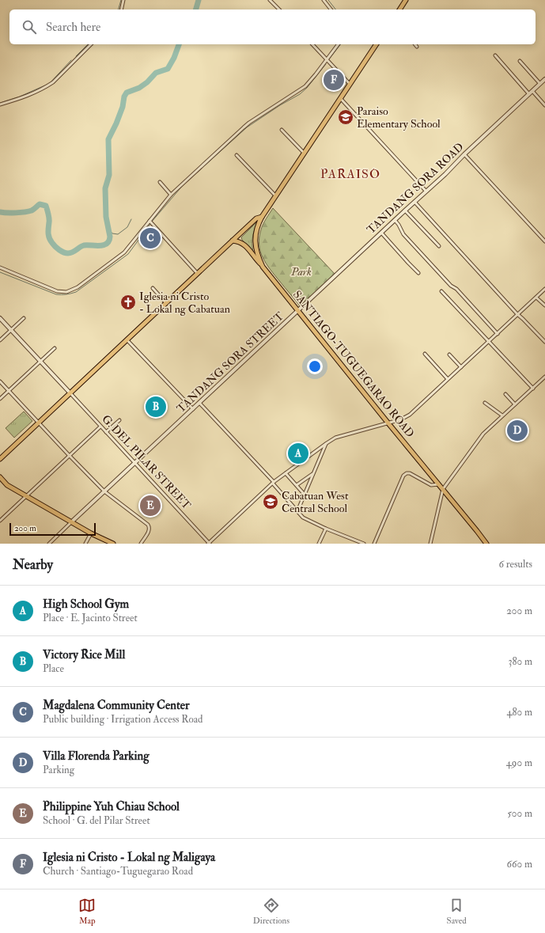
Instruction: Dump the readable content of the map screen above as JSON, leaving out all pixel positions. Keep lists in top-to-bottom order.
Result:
{
  "streets": {
    "highway": ["SANTIAGO-TUGUEGARAO ROAD"],
    "street": ["TANDANG SORA ROAD", "TANDANG SORA STREET", "G. DEL PILAR STREET"]
  },
  "crossings": [
    ["TANDANG SORA ROAD", "TANDANG SORA STREET"],
    ["TANDANG SORA ROAD", "SANTIAGO-TUGUEGARAO ROAD"],
    ["TANDANG SORA STREET", "SANTIAGO-TUGUEGARAO ROAD"],
    ["TANDANG SORA STREET", "G. DEL PILAR STREET"]
  ],
  "districts": ["PARAISO"],
  "parks": ["Park"],
  "places": {
    "school or university": ["Paraiso Elementary School", "Cabatuan West Central School"],
    "church": ["Iglesia ni Cristo - Lokal ng Cabatuan"]
  },
  "scale_bar": "200 m",
  "page": {
    "search": "Search here",
    "pins": [
      "F",
      "C",
      "B",
      "D",
      "A",
      "E"
    ],
    "scale": "200 m",
    "heading": ["Nearby", "6 results"],
    "list": [
      {
        "mark": "A",
        "name": "High School Gym",
        "note": "Place · E. Jacinto Street",
        "value": "200 m"
      },
      {
        "mark": "B",
        "name": "Victory Rice Mill",
        "note": "Place",
        "value": "380 m"
      },
      {
        "mark": "C",
        "name": "Magdalena Community Center",
        "note": "Public building · Irrigation Access Road",
        "value": "480 m"
      },
      {
        "mark": "D",
        "name": "Villa Florenda Parking",
        "note": "Parking",
        "value": "490 m"
      },
      {
        "mark": "E",
        "name": "Philippine Yuh Chiau School",
        "note": "School · G. del Pilar Street",
        "value": "500 m"
      },
      {
        "mark": "F",
        "name": "Iglesia ni Cristo - Lokal ng Maligaya",
        "note": "Church · Santiago-Tuguegarao Road",
        "value": "660 m"
      }
    ],
    "nav": ["Map", "Directions", "Saved"]
  }
}
